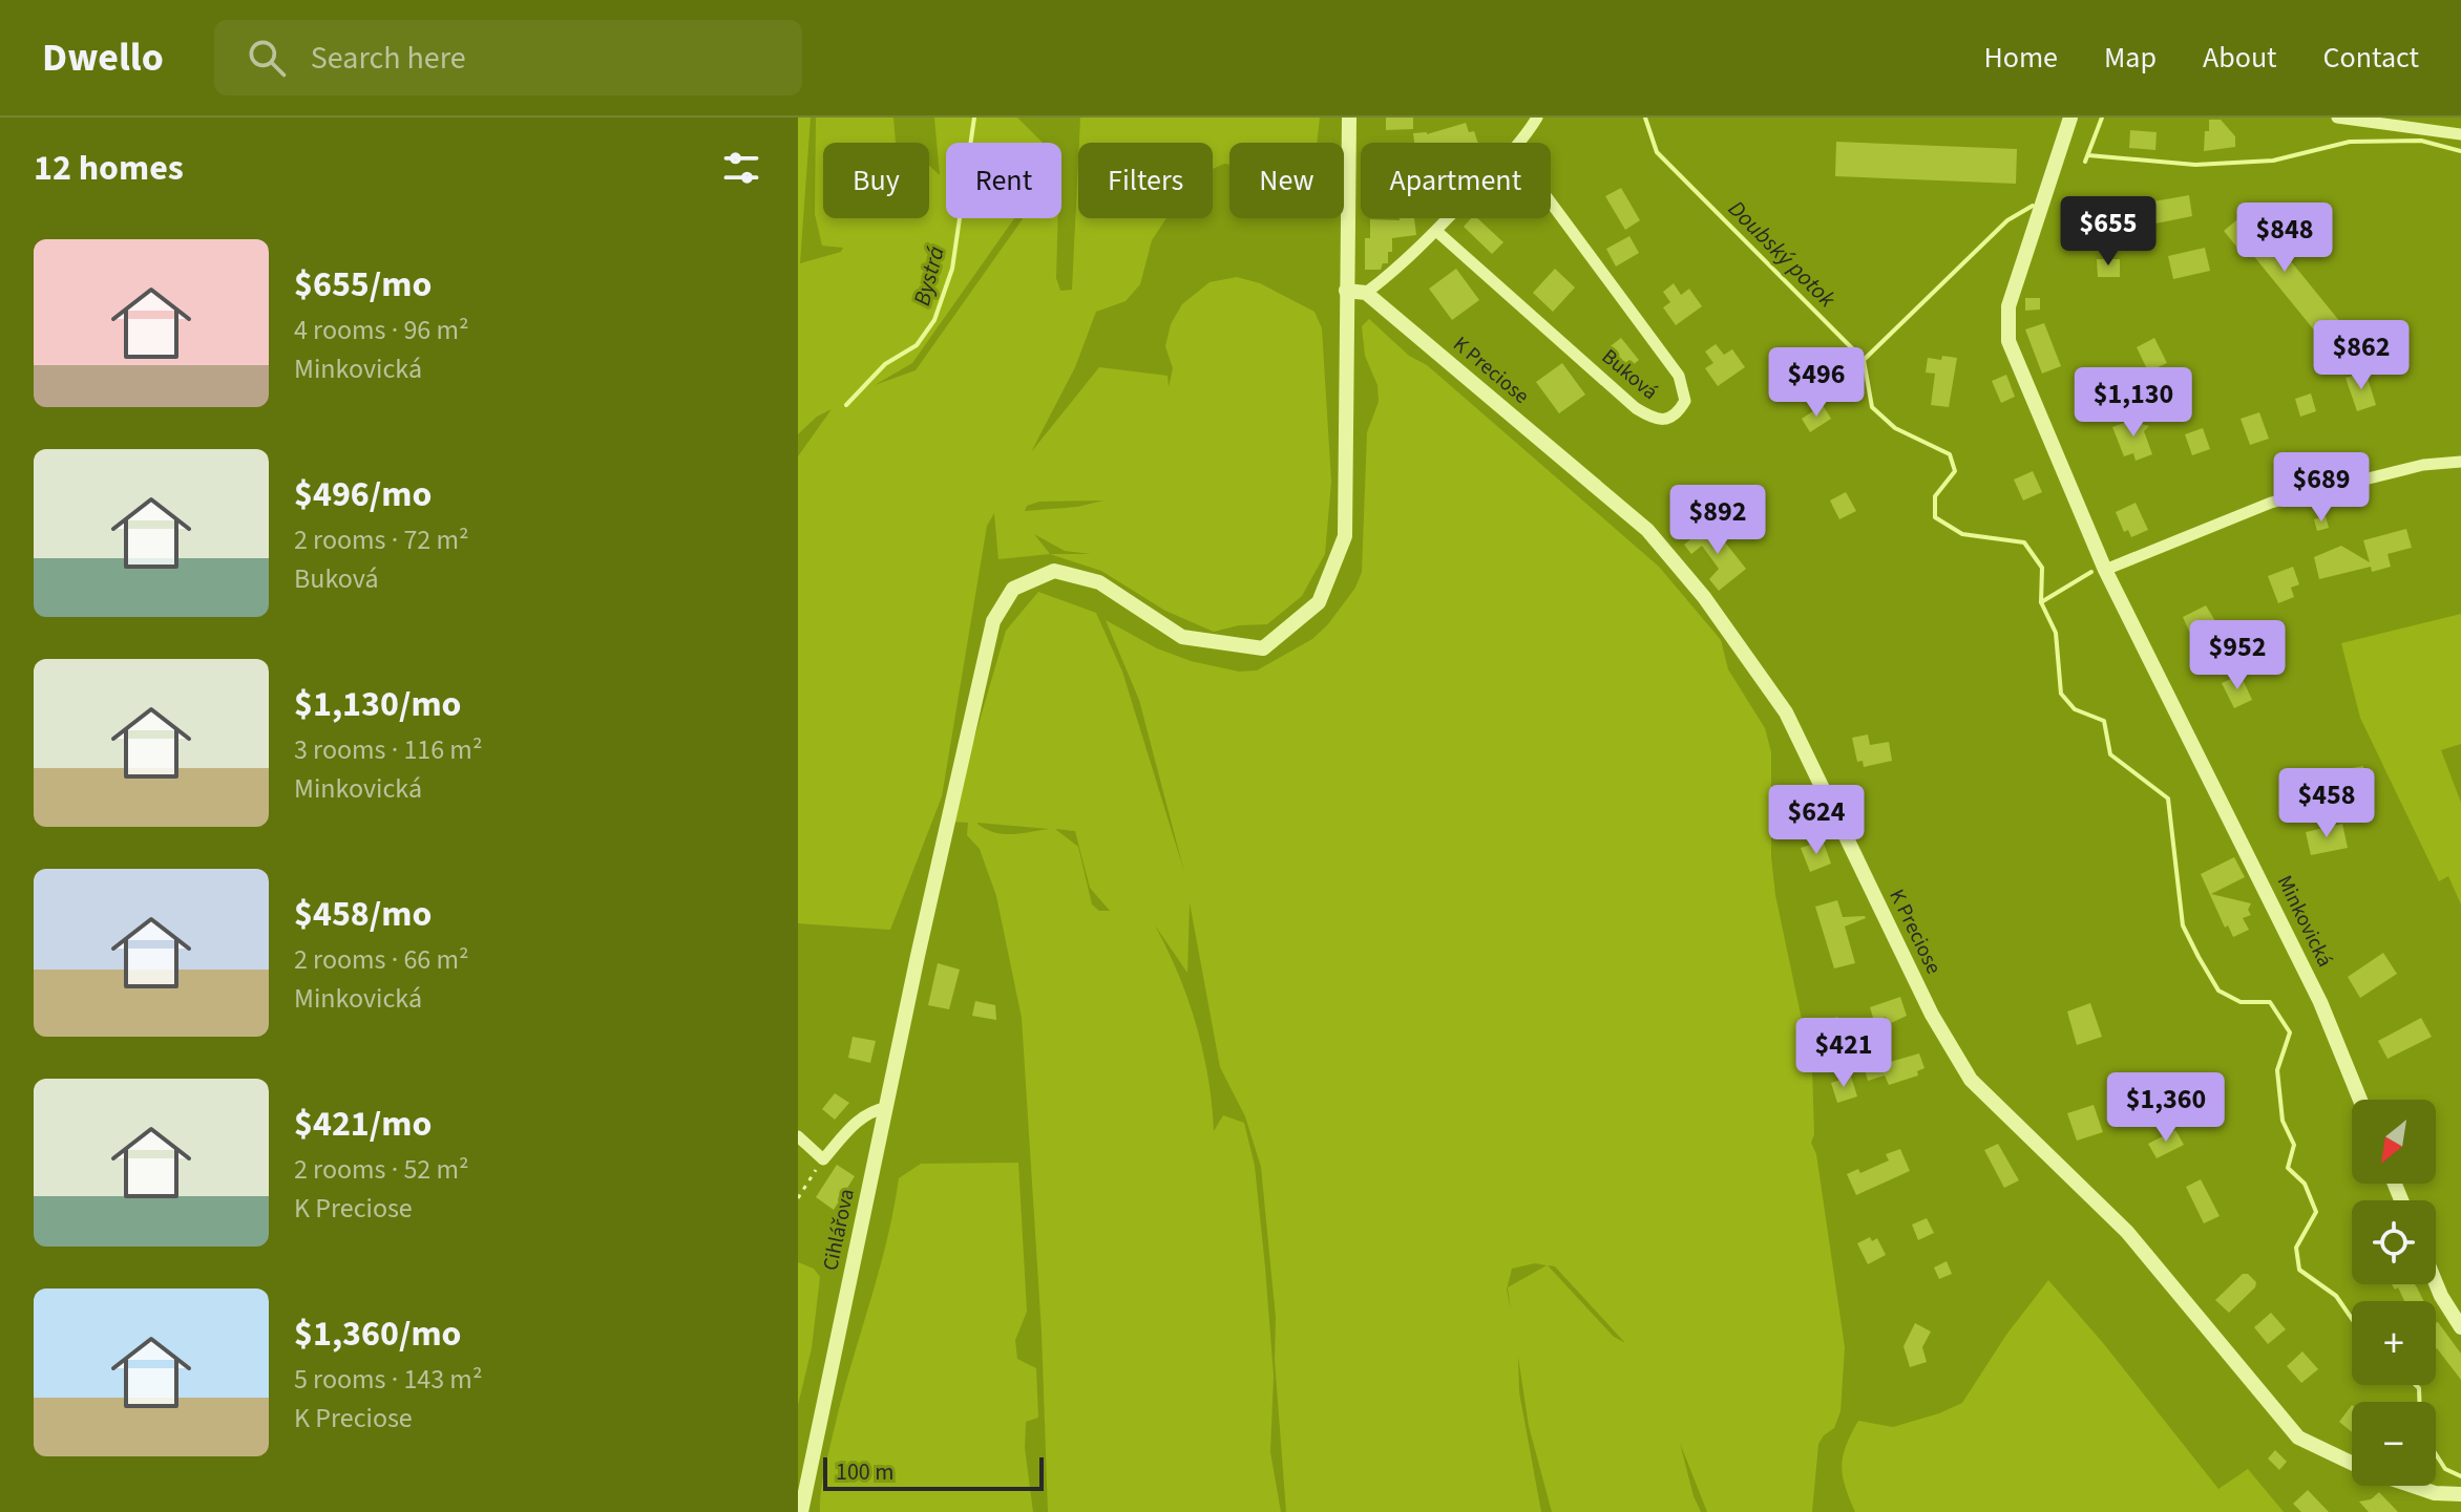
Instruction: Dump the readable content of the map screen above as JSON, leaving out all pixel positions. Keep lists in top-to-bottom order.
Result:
{
  "streets": {
    "street": [
      "K Preciose",
      "Buková",
      "Minkovická",
      "Cihlářova"
    ]
  },
  "water": ["Doubský potok", "Bystrá"],
  "scale_bar": "100 m",
  "north": "bottom left",
  "page": {
    "header": "Dwello",
    "search": "Search here",
    "nav": [
      "Home",
      "Map",
      "About",
      "Contact"
    ],
    "heading": "12 homes",
    "chip": [
      "Buy",
      "Rent",
      "Filters",
      "New",
      "Apartment"
    ],
    "price": [
      "$655",
      "$848",
      "$862",
      "$496",
      "$1,130",
      "$689",
      "$892",
      "$952",
      "$458",
      "$624",
      "$421",
      "$1,360"
    ],
    "list": [
      {
        "name": "$655/mo",
        "note": "4 rooms · 96 m² · Minkovická"
      },
      {
        "name": "$496/mo",
        "note": "2 rooms · 72 m² · Buková"
      },
      {
        "name": "$1,130/mo",
        "note": "3 rooms · 116 m² · Minkovická"
      },
      {
        "name": "$458/mo",
        "note": "2 rooms · 66 m² · Minkovická"
      },
      {
        "name": "$421/mo",
        "note": "2 rooms · 52 m² · K Preciose"
      },
      {
        "name": "$1,360/mo",
        "note": "5 rooms · 143 m² · K Preciose"
      }
    ],
    "map_buttons": ["+", "−"],
    "scale": "100 m"
  }
}
